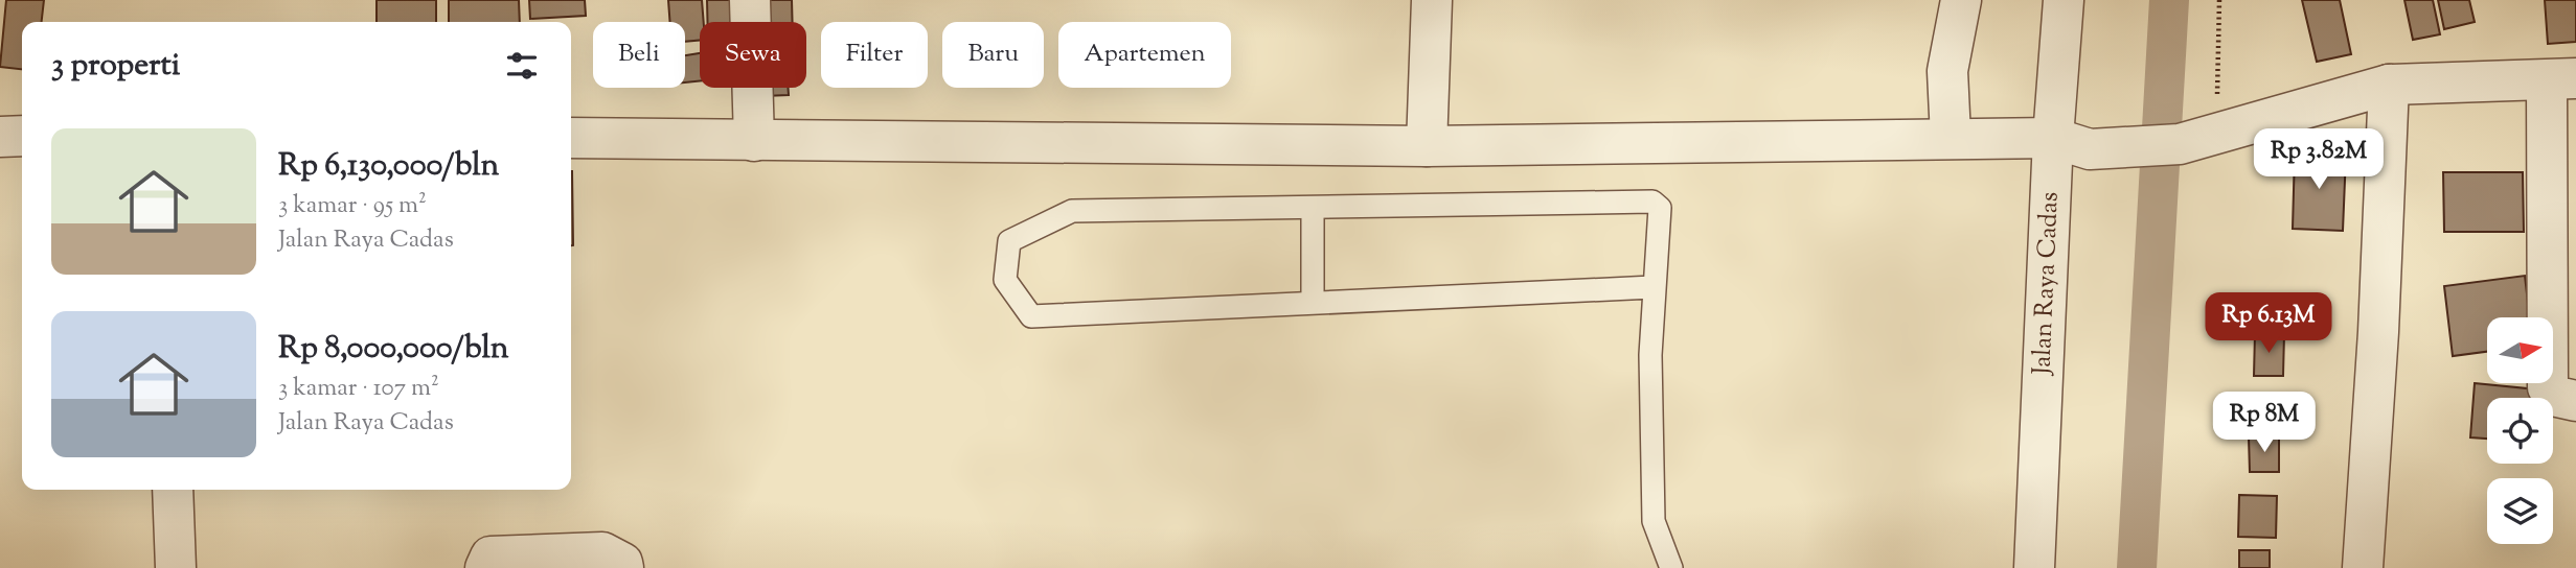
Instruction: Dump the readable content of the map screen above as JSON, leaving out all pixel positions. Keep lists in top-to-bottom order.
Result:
{
  "streets": {
    "street": ["Jalan Raya Cadas"]
  },
  "north": "right",
  "page": {
    "chip": [
      "Beli",
      "Sewa",
      "Filter",
      "Baru",
      "Apartemen"
    ],
    "heading": "3 properti",
    "list": [
      {
        "name": "Rp 6,130,000/bln",
        "note": "3 kamar · 95 m² · Jalan Raya Cadas"
      },
      {
        "name": "Rp 8,000,000/bln",
        "note": "3 kamar · 107 m² · Jalan Raya Cadas"
      }
    ],
    "price": ["Rp 3.82M", "Rp 6.13M", "Rp 8M"]
  }
}
